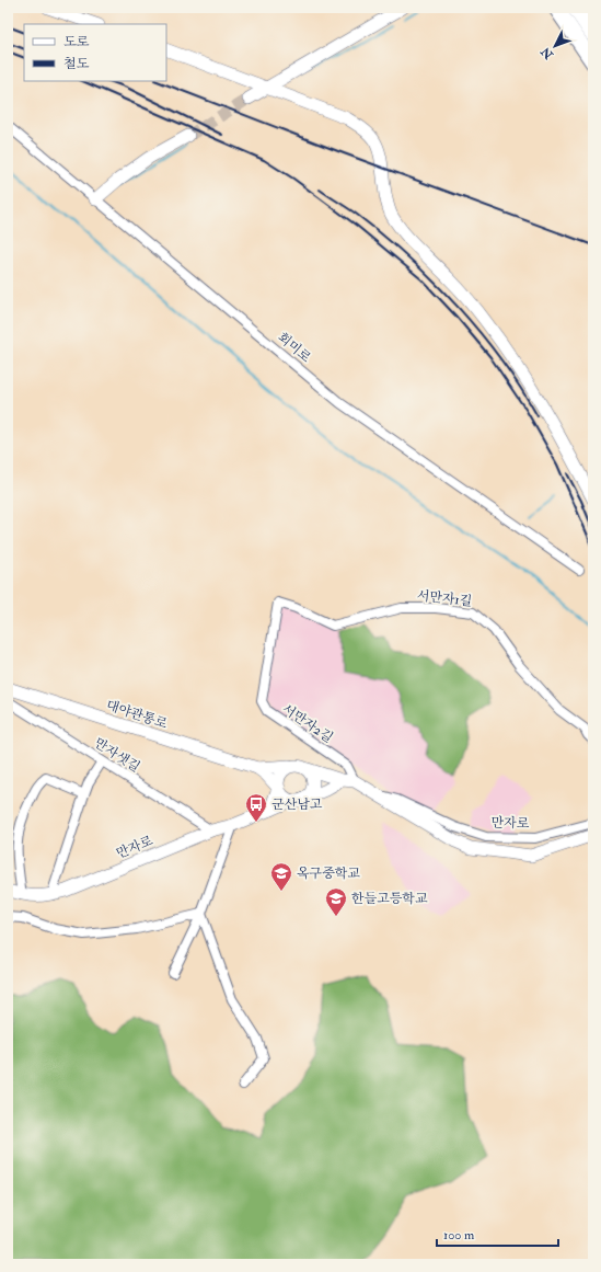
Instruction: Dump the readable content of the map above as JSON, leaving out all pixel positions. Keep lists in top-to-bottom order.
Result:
{
  "streets": {
    "street": [
      "회미로",
      "서만자1길",
      "대야관통로",
      "서만자2길",
      "만자샛길",
      "만자로"
    ]
  },
  "crossings": [
    ["서만자1길", "서만자2길"],
    ["서만자2길", "만자로"],
    ["만자샛길", "만자로"]
  ],
  "places": {
    "bus stop": ["군산남고"],
    "school or university": ["옥구중학교", "한들고등학교"]
  },
  "legend": ["도로", "철도"],
  "scale_bar": "100 m",
  "north": "bottom left"
}
